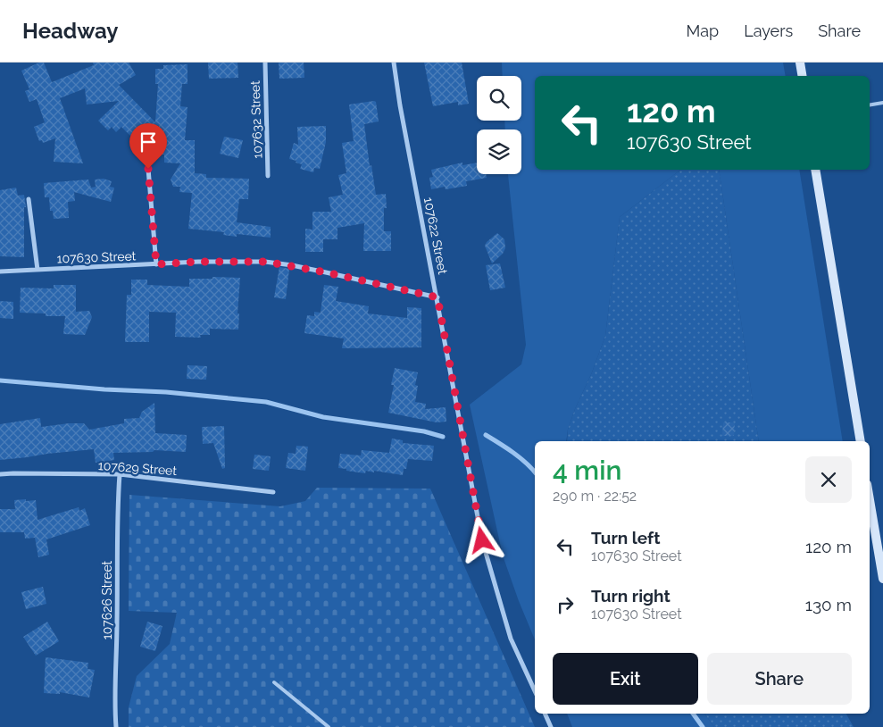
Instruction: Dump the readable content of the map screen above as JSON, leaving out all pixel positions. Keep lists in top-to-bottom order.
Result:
{
  "streets": {
    "street": [
      "107632 Street",
      "107622 Street",
      "107630 Street",
      "107629 Street",
      "107626 Street"
    ]
  },
  "crossings": [
    ["107622 Street", "107630 Street"],
    ["107629 Street", "107626 Street"]
  ],
  "page": {
    "header": "Headway",
    "nav": ["Map", "Layers", "Share"],
    "turn": ["120 m", "107630 Street"],
    "heading": ["4 min", "290 m · 22:52"],
    "list": [
      {
        "name": "Turn left",
        "note": "107630 Street",
        "value": "120 m"
      },
      {
        "name": "Turn right",
        "note": "107630 Street",
        "value": "130 m"
      }
    ],
    "buttons": ["Exit", "Share"]
  }
}
